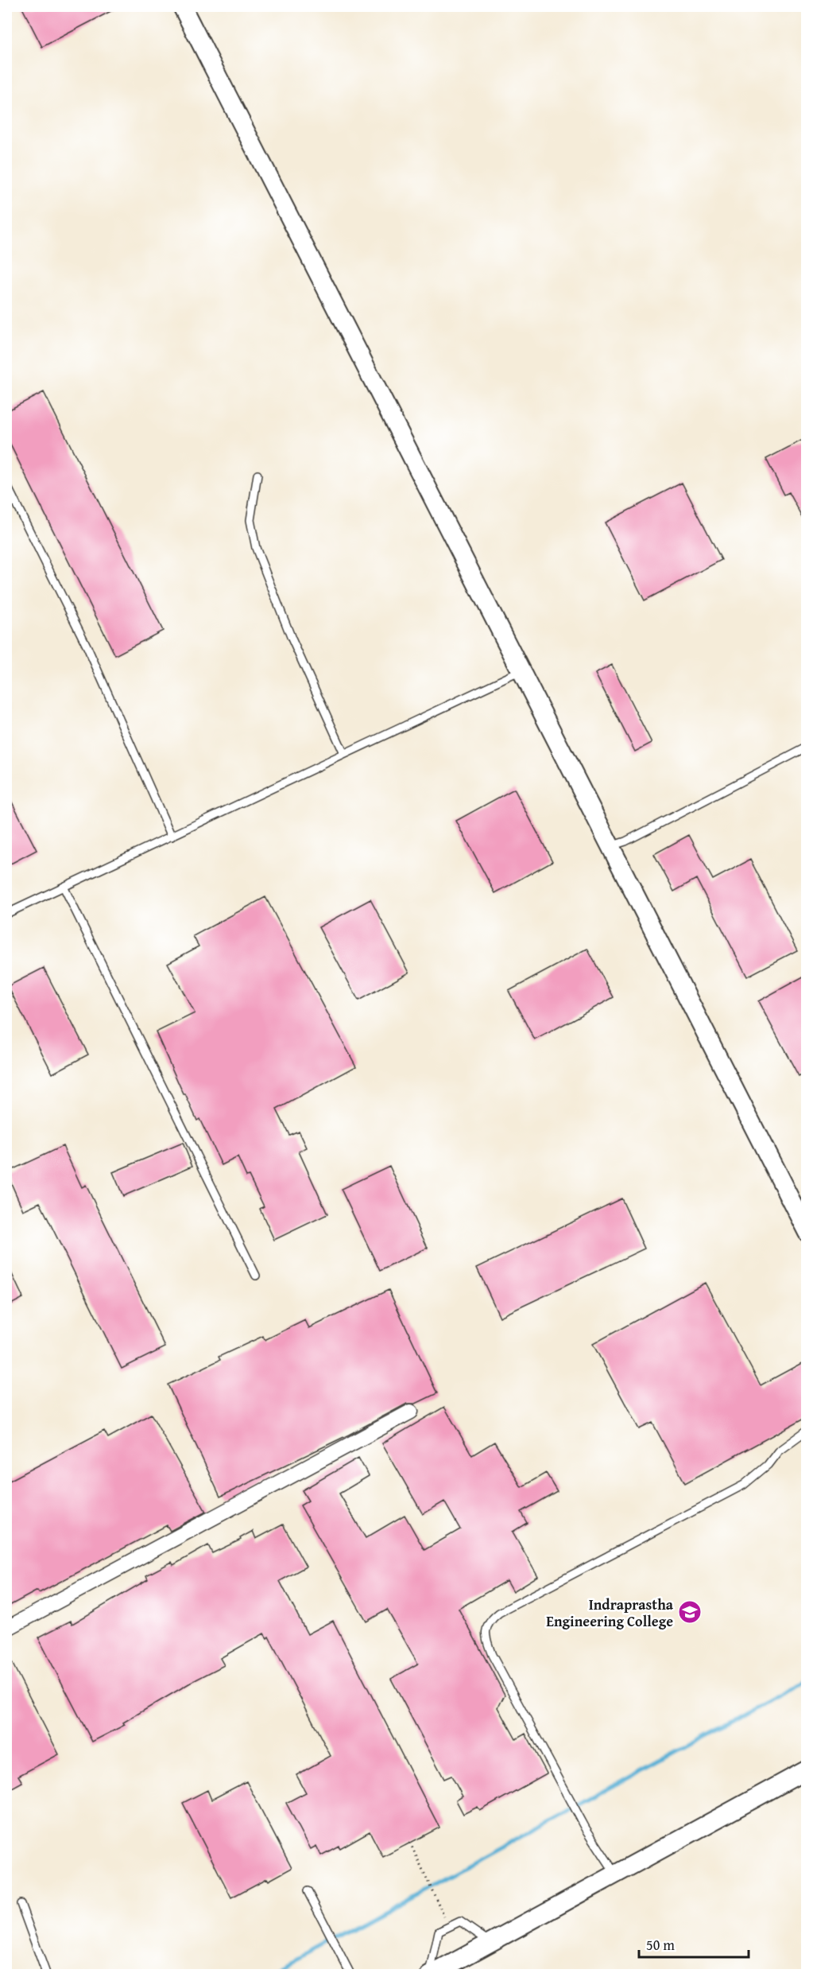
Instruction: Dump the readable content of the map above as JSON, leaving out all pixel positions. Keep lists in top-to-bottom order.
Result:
{
  "places": {
    "school or university": ["Indraprastha Engineering College"]
  },
  "scale_bar": "50 m"
}
